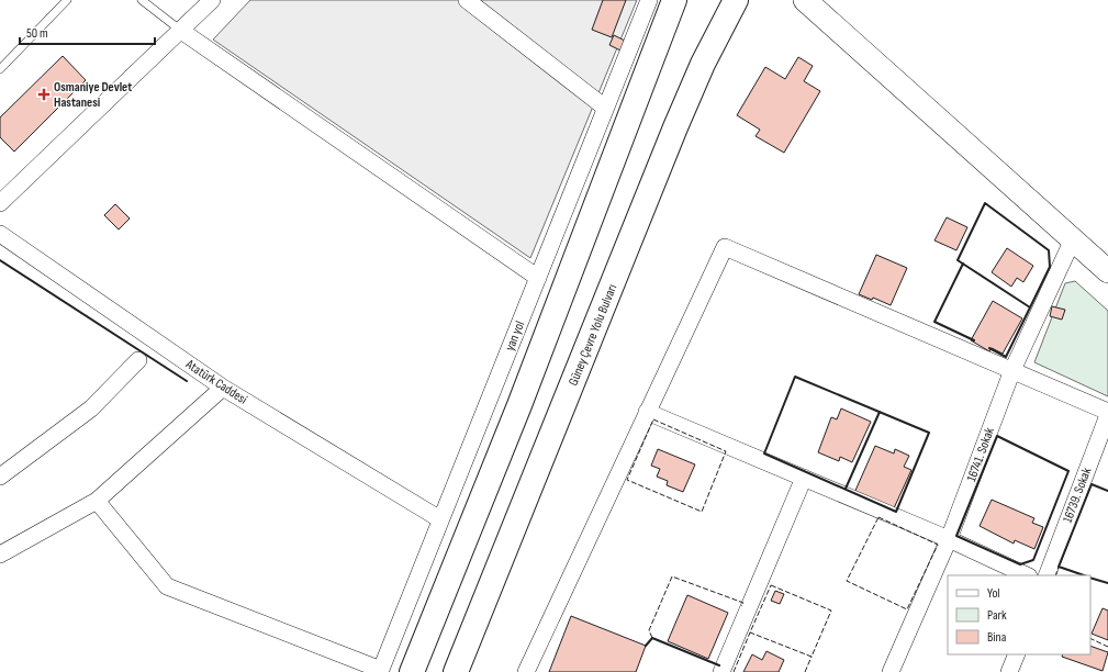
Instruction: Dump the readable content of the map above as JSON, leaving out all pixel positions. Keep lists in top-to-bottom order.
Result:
{
  "streets": {
    "highway": ["Güney Çevre Yolu Bulvarı"],
    "street": [
      "yan yol",
      "Atatürk Caddesi",
      "16741. Sokak",
      "16739. Sokak"
    ]
  },
  "crossings": [
    ["yan yol", "Atatürk Caddesi"]
  ],
  "places": {
    "health": ["Osmaniye Devlet Hastanesi"]
  },
  "legend": ["Yol", "Park", "Bina"],
  "scale_bar": "50 m"
}
